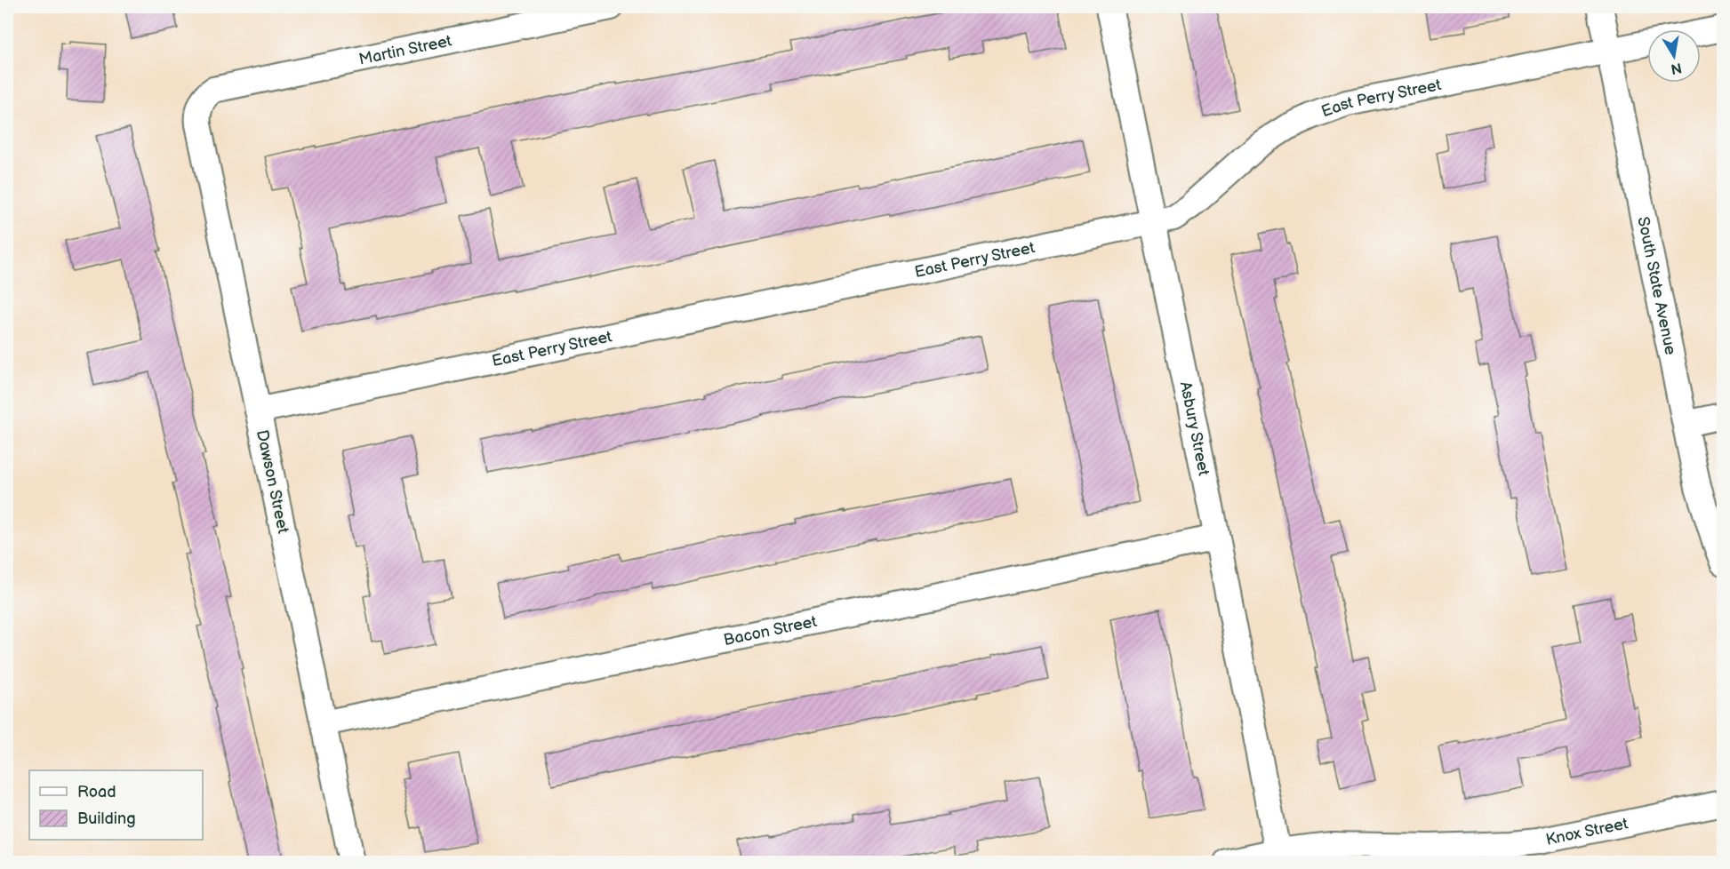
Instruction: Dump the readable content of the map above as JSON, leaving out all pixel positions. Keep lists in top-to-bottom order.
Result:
{
  "streets": {
    "street": [
      "Martin Street",
      "East Perry Street",
      "South State Avenue",
      "Asbury Street",
      "Dawson Street",
      "Bacon Street",
      "Knox Street"
    ]
  },
  "crossings": [
    ["Martin Street", "Dawson Street"],
    ["East Perry Street", "South State Avenue"],
    ["East Perry Street", "Asbury Street"],
    ["East Perry Street", "Dawson Street"],
    ["Asbury Street", "Bacon Street"],
    ["Asbury Street", "Knox Street"],
    ["Dawson Street", "Bacon Street"]
  ],
  "legend": ["Road", "Building"],
  "north": "bottom"
}
